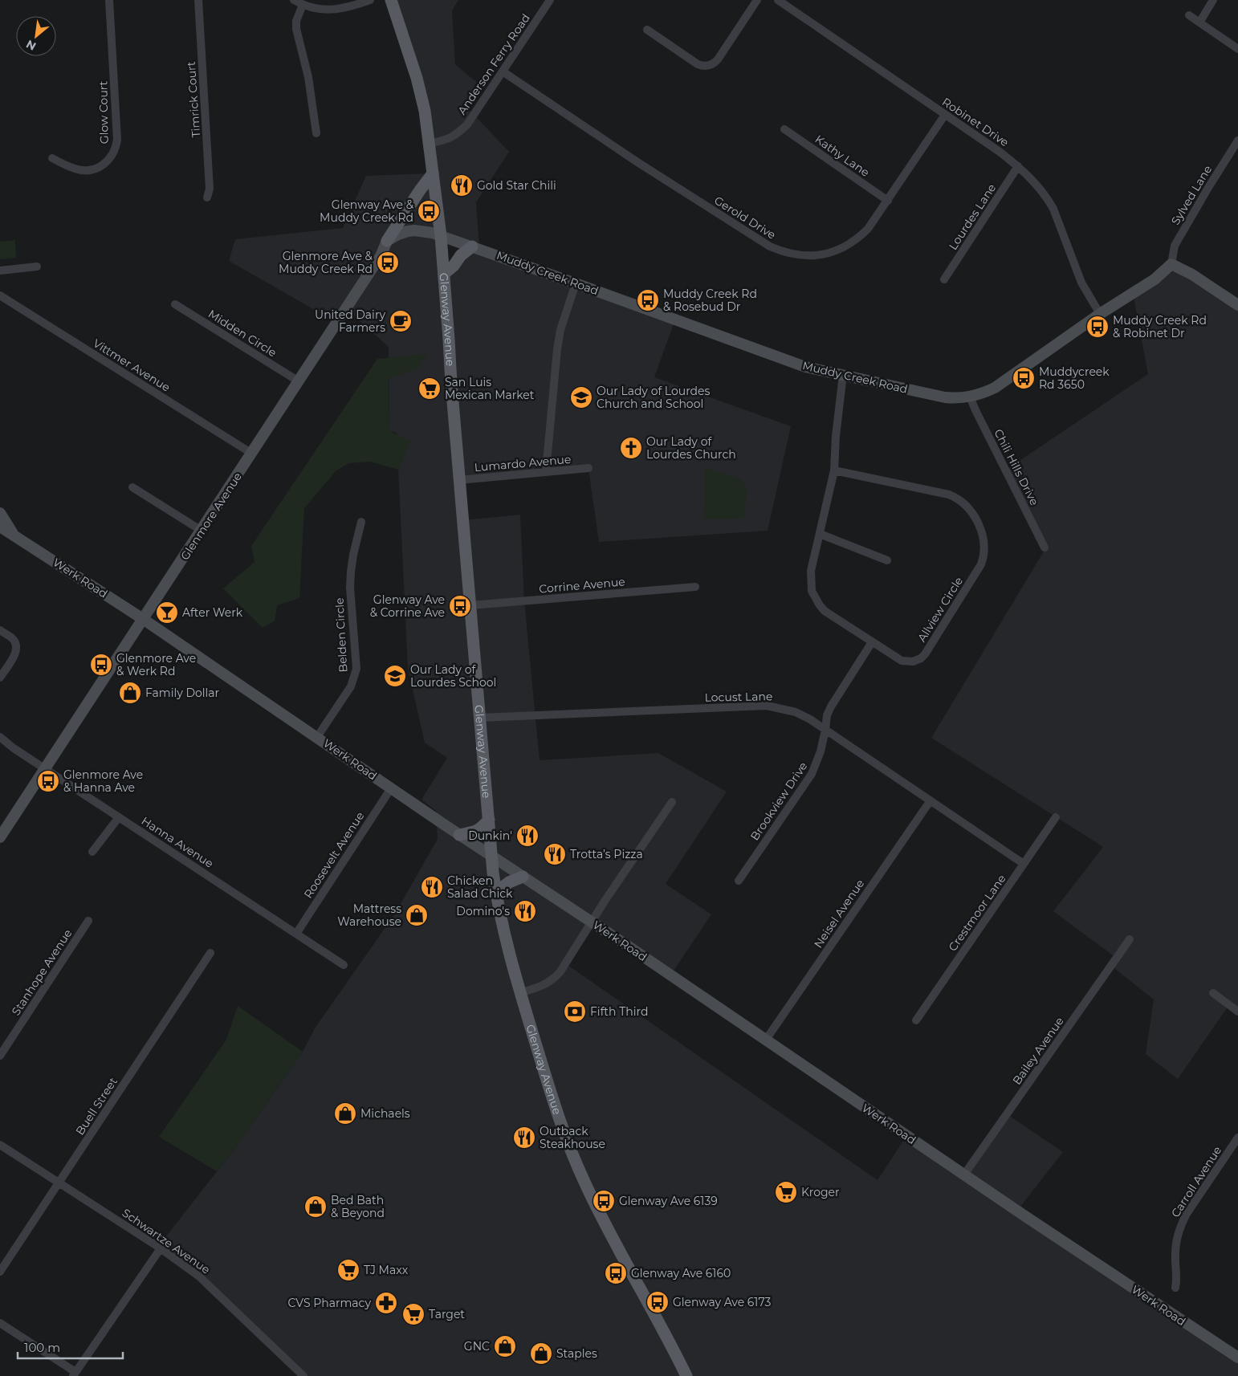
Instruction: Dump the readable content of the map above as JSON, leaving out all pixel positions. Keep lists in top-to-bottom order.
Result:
{
  "streets": {
    "main road": ["Glenway Avenue"],
    "street": [
      "Anderson Ferry Road",
      "Timrick Court",
      "Glow Court",
      "Robinet Drive",
      "Kathy Lane",
      "Sylved Lane",
      "Lourdes Lane",
      "Gerold Drive",
      "Muddy Creek Road",
      "Midden Circle",
      "Vittmer Avenue",
      "Lumardo Avenue",
      "Chili Hills Drive",
      "Glenmore Avenue",
      "Werk Road",
      "Corrine Avenue",
      "Allview Circle",
      "Belden Circle",
      "Locust Lane",
      "Brookview Drive",
      "Hanna Avenue",
      "Roosevelt Avenue",
      "Crestmoor Lane",
      "Neisel Avenue",
      "Stanhope Avenue",
      "Bailey Avenue",
      "Buell Street",
      "Carroll Avenue",
      "Schwartze Avenue"
    ]
  },
  "crossings": [
    ["Anderson Ferry Road", "Gerold Drive"],
    ["Anderson Ferry Road", "Glenway Avenue"],
    ["Robinet Drive", "Lourdes Lane"],
    ["Robinet Drive", "Gerold Drive"],
    ["Robinet Drive", "Muddy Creek Road"],
    ["Kathy Lane", "Gerold Drive"],
    ["Sylved Lane", "Muddy Creek Road"],
    ["Muddy Creek Road", "Glenway Avenue"],
    ["Muddy Creek Road", "Chili Hills Drive"],
    ["Muddy Creek Road", "Allview Circle"],
    ["Glenway Avenue", "Lumardo Avenue"],
    ["Glenway Avenue", "Werk Road"],
    ["Glenway Avenue", "Corrine Avenue"],
    ["Glenway Avenue", "Locust Lane"],
    ["Midden Circle", "Glenmore Avenue"],
    ["Vittmer Avenue", "Glenmore Avenue"],
    ["Glenmore Avenue", "Werk Road"],
    ["Glenmore Avenue", "Hanna Avenue"],
    ["Werk Road", "Belden Circle"],
    ["Werk Road", "Roosevelt Avenue"],
    ["Werk Road", "Neisel Avenue"],
    ["Werk Road", "Bailey Avenue"],
    ["Allview Circle", "Brookview Drive"],
    ["Locust Lane", "Brookview Drive"],
    ["Locust Lane", "Crestmoor Lane"],
    ["Locust Lane", "Neisel Avenue"],
    ["Hanna Avenue", "Roosevelt Avenue"],
    ["Buell Street", "Schwartze Avenue"]
  ],
  "places": {
    "restaurant": [
      "Gold Star Chili",
      "Dunkin'",
      "Trotta’s Pizza",
      "Chicken Salad Chick",
      "Domino's",
      "Outback Steakhouse"
    ],
    "bus stop": [
      "Glenway Ave & Muddy Creek Rd",
      "Glenmore Ave & Muddy Creek Rd",
      "Muddy Creek Rd & Rosebud Dr",
      "Muddy Creek Rd & Robinet Dr",
      "Muddycreek Rd 3650",
      "Glenway Ave & Corrine Ave",
      "Glenmore Ave & Werk Rd",
      "Glenmore Ave & Hanna Ave",
      "Glenway Ave 6139",
      "Glenway Ave 6160",
      "Glenway Ave 6173"
    ],
    "cafe": ["United Dairy Farmers"],
    "supermarket": [
      "San Luis Mexican Market",
      "Kroger",
      "TJ Maxx",
      "Target"
    ],
    "school or university": ["Our Lady of Lourdes Church and School", "Our Lady of Lourdes School"],
    "church": ["Our Lady of Lourdes Church"],
    "bar": ["After Werk"],
    "shop": [
      "Family Dollar",
      "Mattress Warehouse",
      "Michaels",
      "Bed Bath & Beyond",
      "GNC",
      "Staples"
    ],
    "bank": ["Fifth Third"],
    "pharmacy": ["CVS Pharmacy"]
  },
  "scale_bar": "100 m",
  "north": "bottom left"
}
